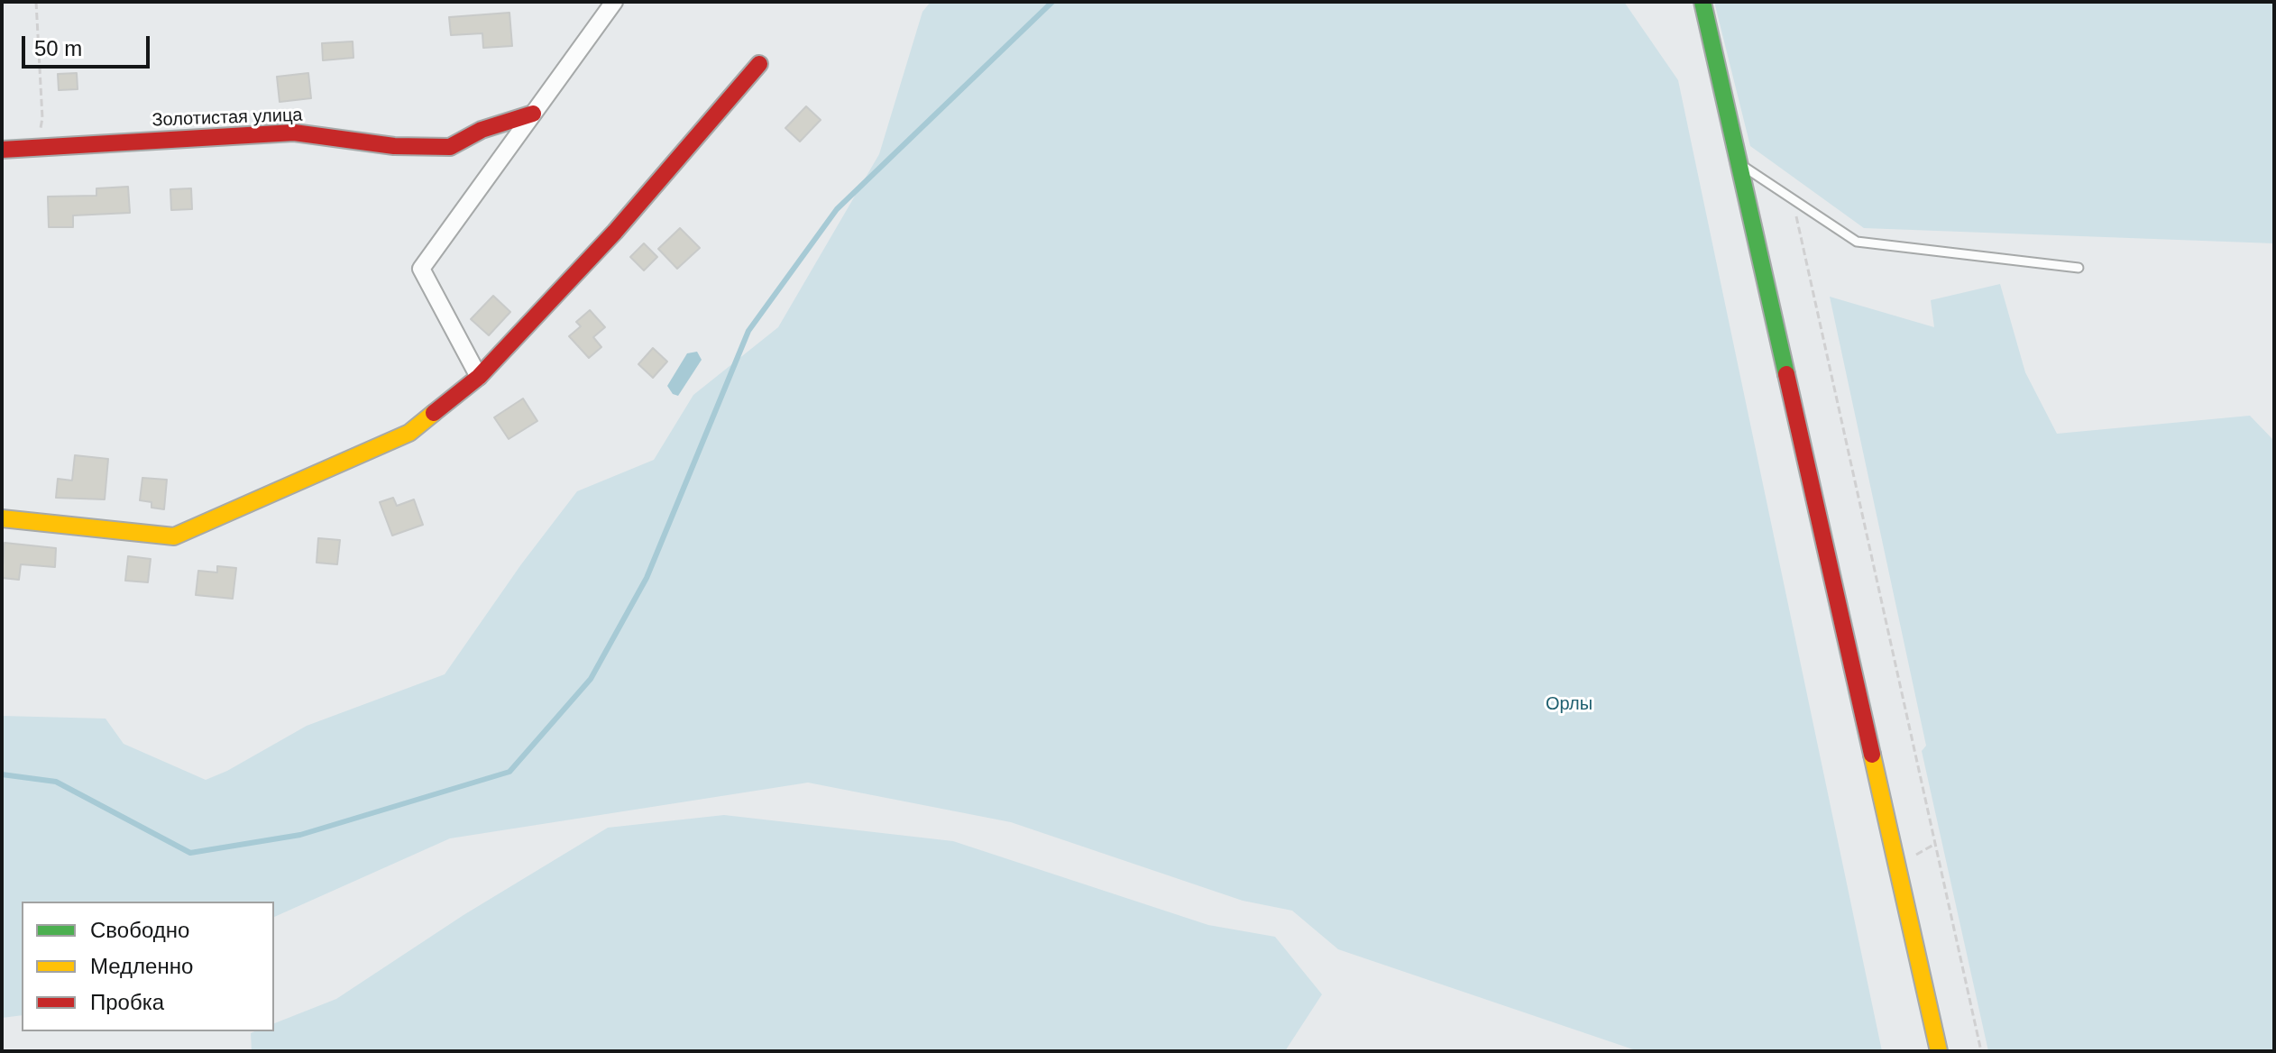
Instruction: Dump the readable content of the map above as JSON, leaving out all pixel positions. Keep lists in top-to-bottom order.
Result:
{
  "streets": {
    "street": ["Золотистая улица"]
  },
  "parks": ["Орлы"],
  "legend": ["Свободно", "Медленно", "Пробка"],
  "scale_bar": "50 m"
}
